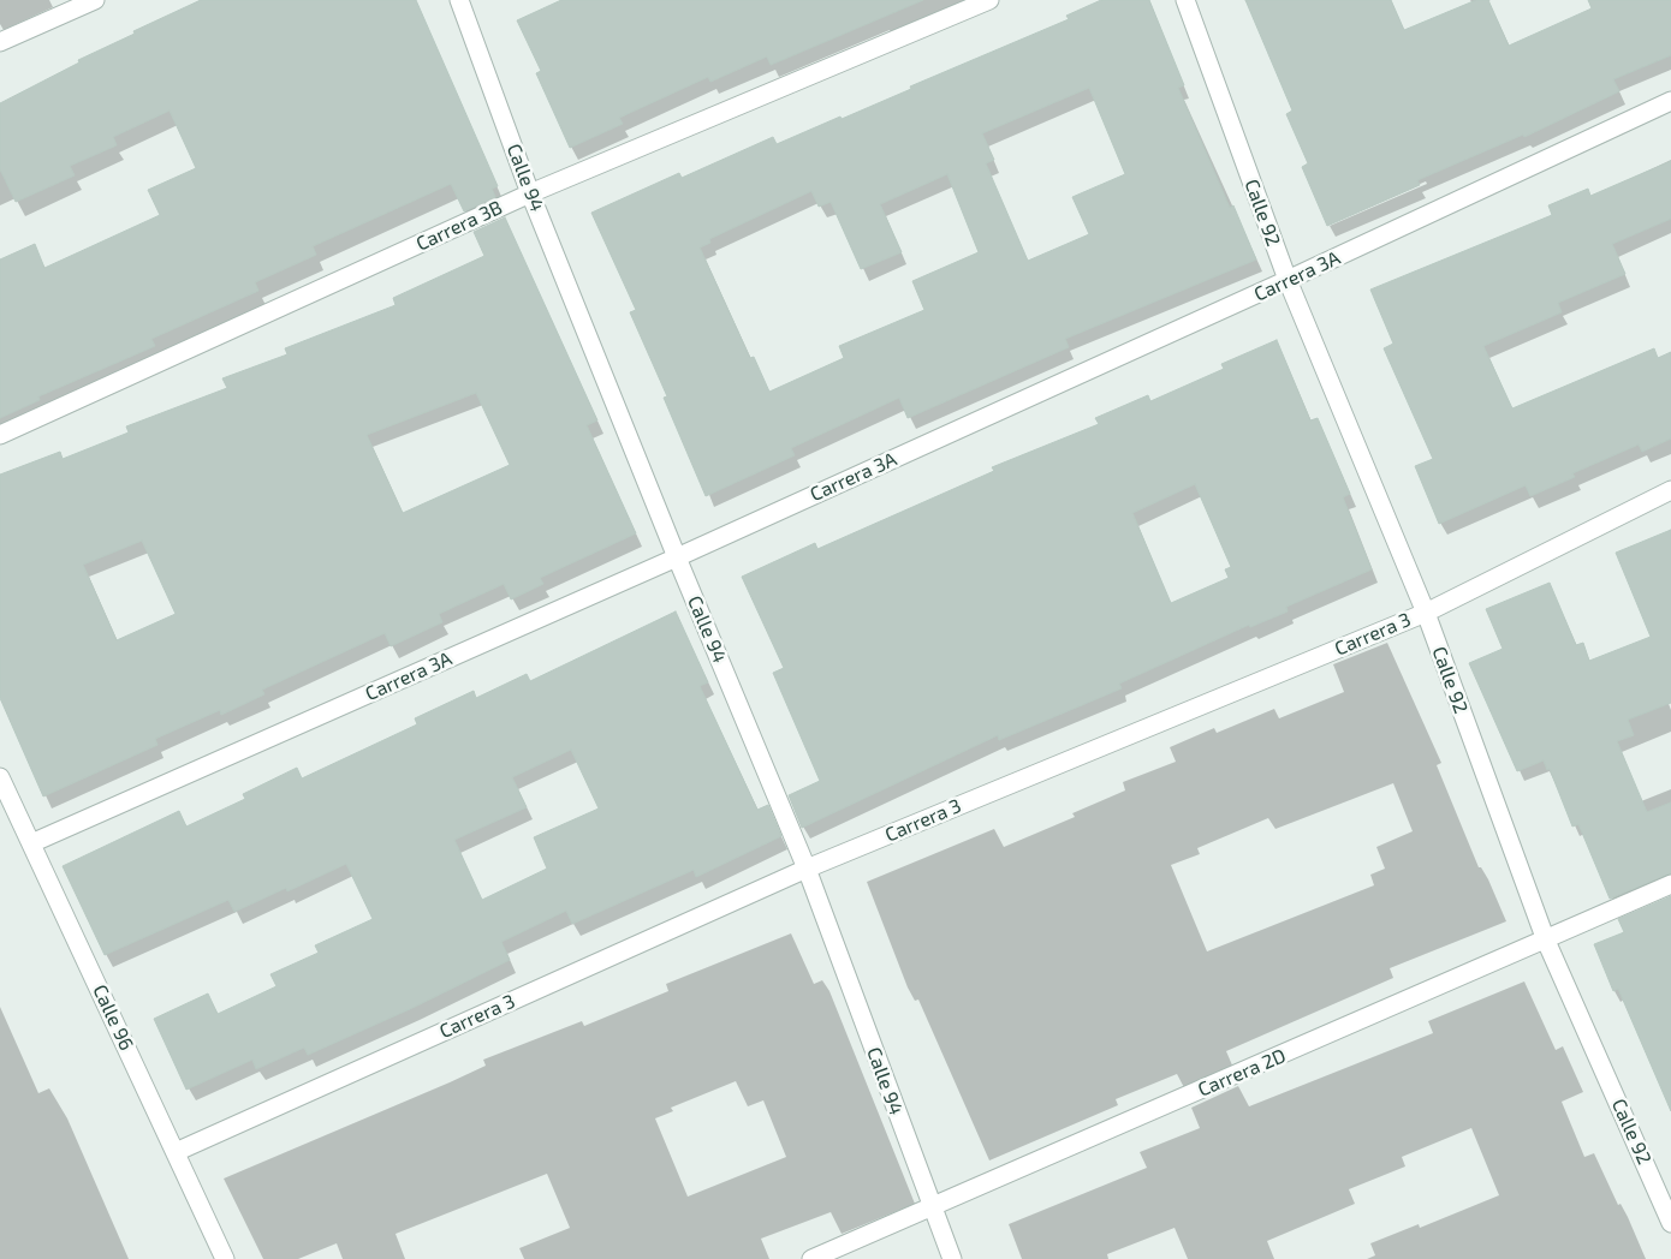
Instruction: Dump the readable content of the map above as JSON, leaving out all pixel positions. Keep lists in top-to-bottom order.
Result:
{
  "streets": {
    "street": [
      "Calle 94",
      "Calle 92",
      "Carrera 3B",
      "Carrera 3A",
      "Carrera 3",
      "Calle 96",
      "Carrera 2D"
    ]
  },
  "crossings": [
    ["Calle 94", "Carrera 3B"],
    ["Calle 94", "Carrera 3A"],
    ["Calle 94", "Carrera 3"],
    ["Calle 94", "Carrera 2D"],
    ["Calle 92", "Carrera 3A"],
    ["Calle 92", "Carrera 3"],
    ["Calle 92", "Carrera 2D"],
    ["Carrera 3A", "Calle 96"],
    ["Carrera 3", "Calle 96"]
  ]
}
